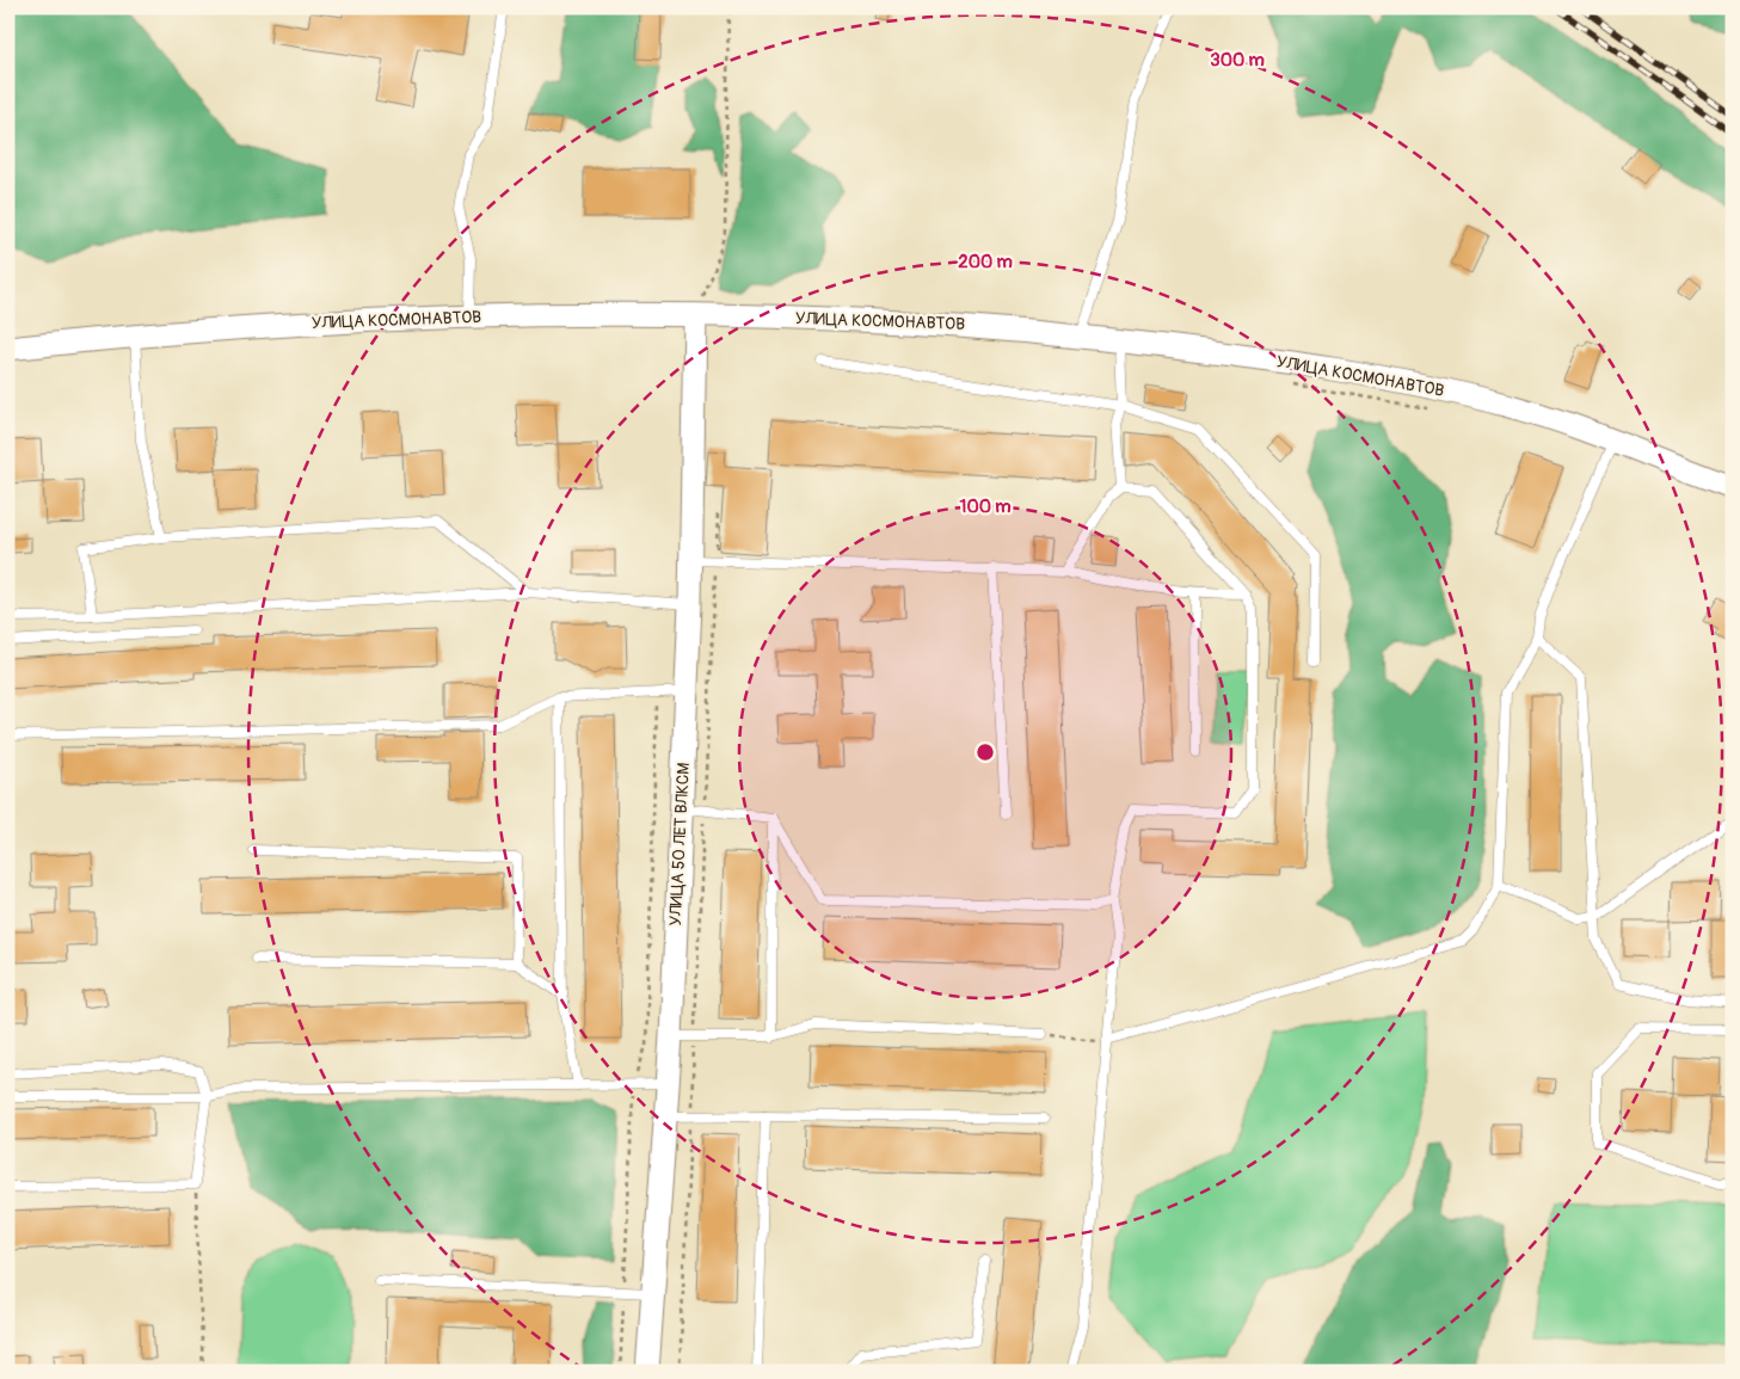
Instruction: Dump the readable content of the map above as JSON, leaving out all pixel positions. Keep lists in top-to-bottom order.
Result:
{
  "streets": {
    "street": ["УЛИЦА КОСМОНАВТОВ", "УЛИЦА 50 ЛЕТ ВЛКСМ"]
  },
  "crossings": [
    ["УЛИЦА КОСМОНАВТОВ", "УЛИЦА 50 ЛЕТ ВЛКСМ"]
  ],
  "rings": ["300 m", "200 m", "100 m"]
}
